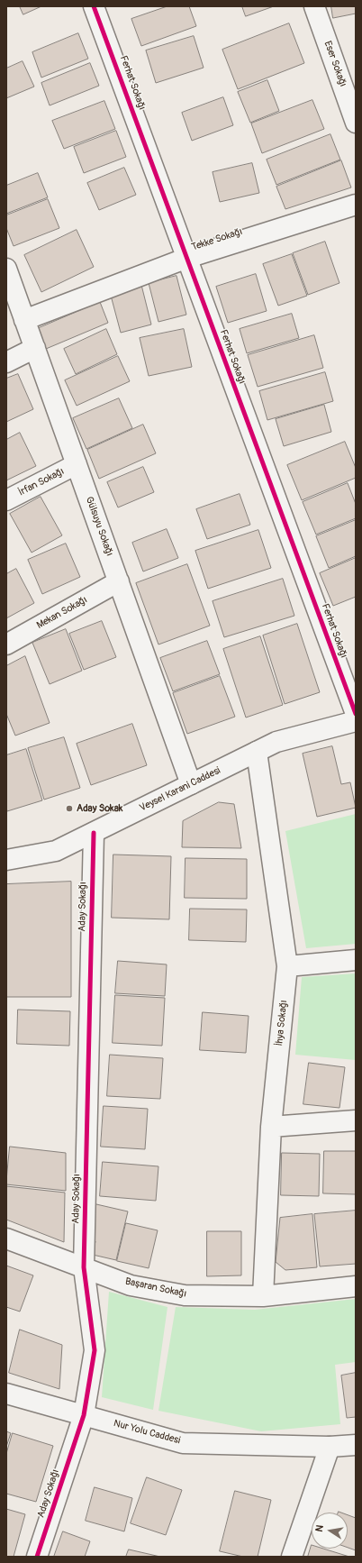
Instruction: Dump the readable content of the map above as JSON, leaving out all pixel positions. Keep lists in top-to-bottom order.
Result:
{
  "streets": {
    "street": [
      "Eser Sokağı",
      "Ferhat Sokağı",
      "Tekke Sokağı",
      "İrfan Sokağı",
      "Gülsuyu Sokağı",
      "Mekan Sokağı",
      "Veysel Karani Caddesi",
      "Aday Sokağı",
      "İhya Sokağı",
      "Başaran Sokağı",
      "Nur Yolu Caddesi"
    ]
  },
  "crossings": [
    ["Ferhat Sokağı", "Tekke Sokağı"],
    ["Tekke Sokağı", "Gülsuyu Sokağı"],
    ["İrfan Sokağı", "Gülsuyu Sokağı"],
    ["Gülsuyu Sokağı", "Mekan Sokağı"],
    ["Gülsuyu Sokağı", "Veysel Karani Caddesi"],
    ["Veysel Karani Caddesi", "Aday Sokağı"],
    ["Veysel Karani Caddesi", "İhya Sokağı"],
    ["Aday Sokağı", "Başaran Sokağı"],
    ["Aday Sokağı", "Nur Yolu Caddesi"],
    ["İhya Sokağı", "Başaran Sokağı"]
  ],
  "places": ["Aday Sokak"],
  "north": "left"
}
